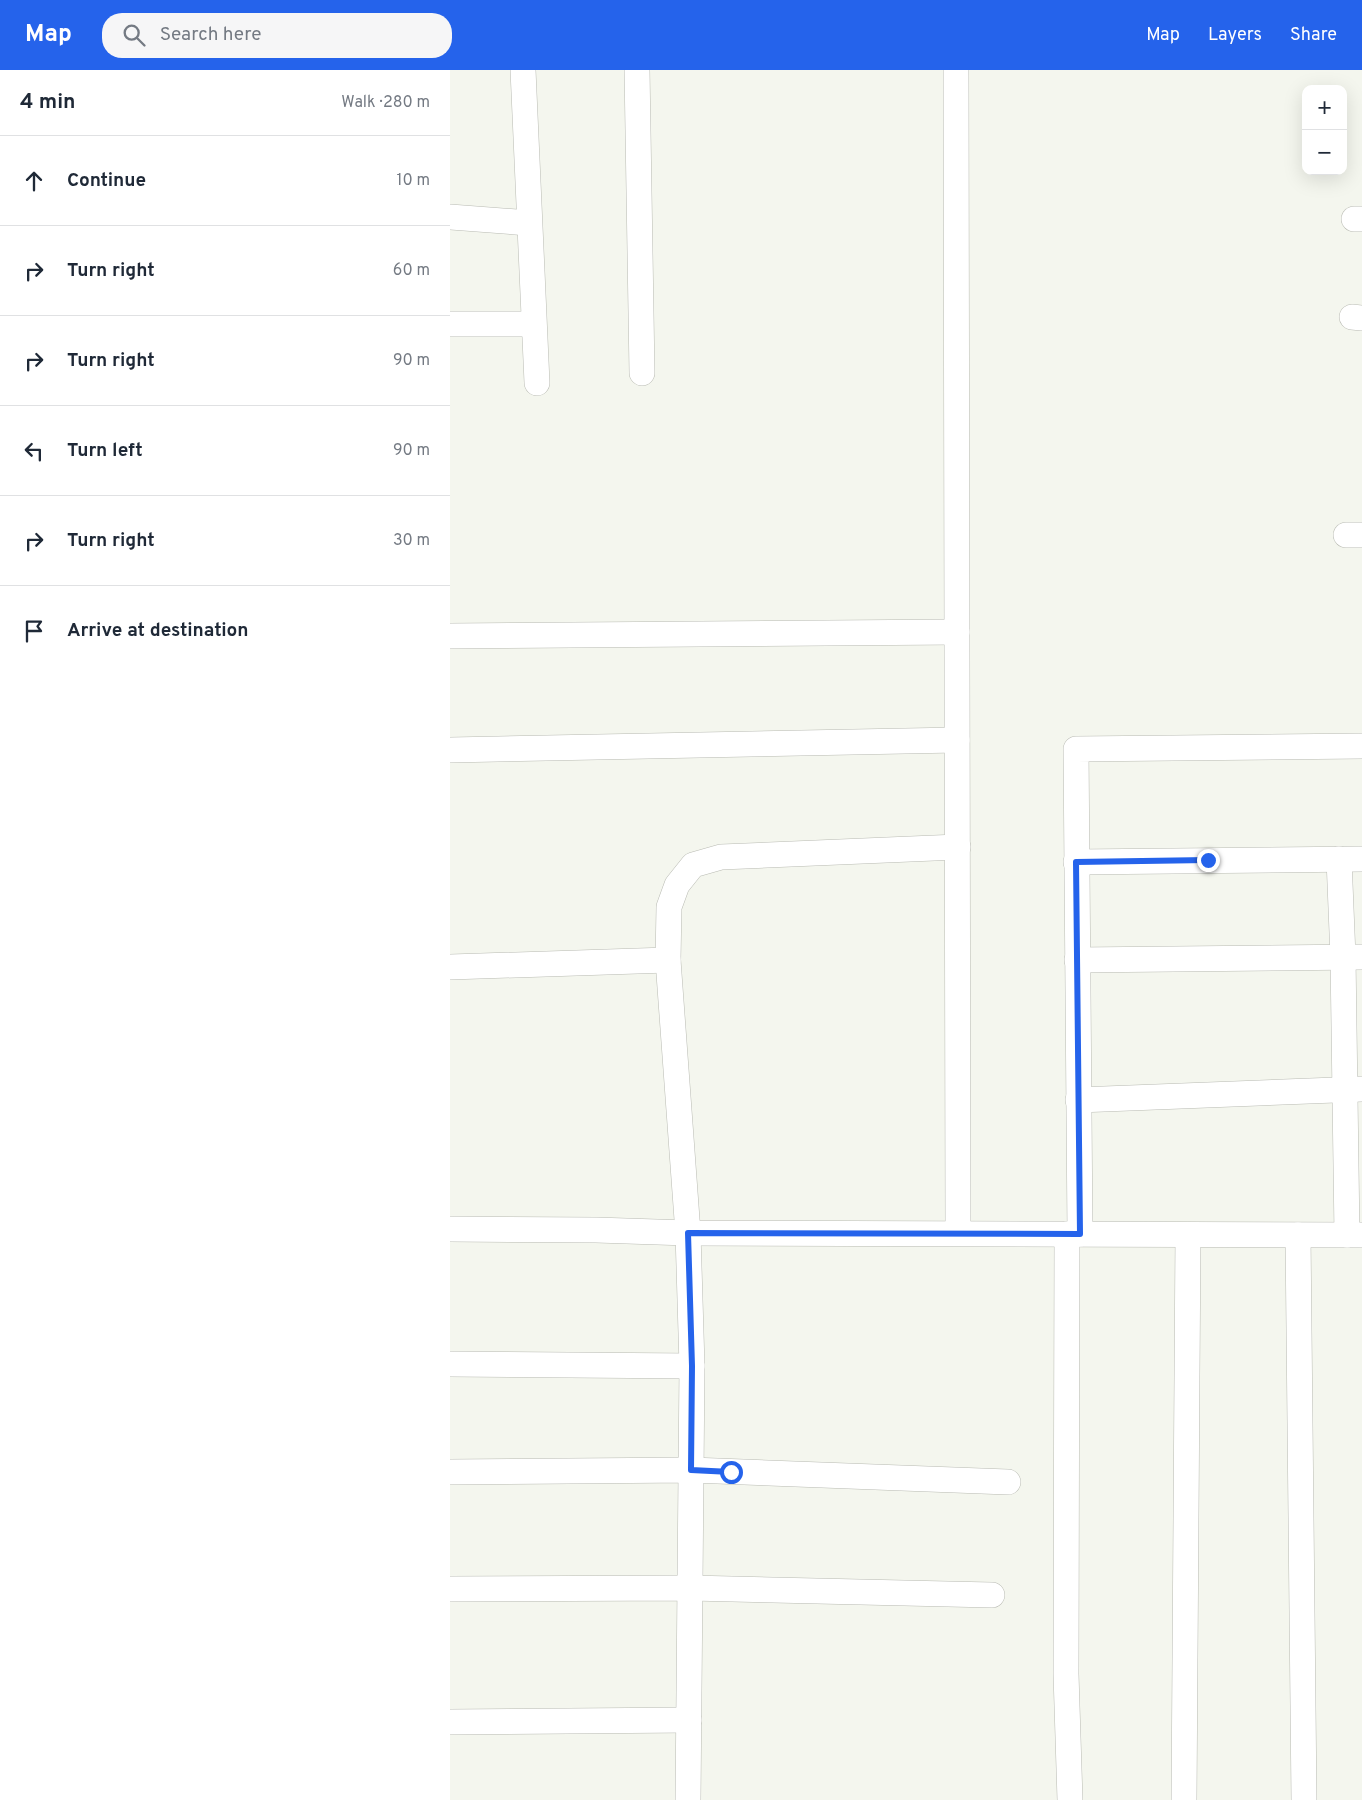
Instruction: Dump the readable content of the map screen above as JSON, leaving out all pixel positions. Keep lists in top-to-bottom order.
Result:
{
  "page": {
    "header": "Map",
    "search": "Search here",
    "nav": ["Map", "Layers", "Share"],
    "heading": ["4 min", "Walk · 280 m"],
    "map_buttons": ["+", "−"],
    "list": [
      ["Continue", "10 m"],
      ["Turn right", "60 m"],
      ["Turn right", "90 m"],
      ["Turn left", "90 m"],
      ["Turn right", "30 m"],
      "Arrive at destination"
    ]
  }
}
